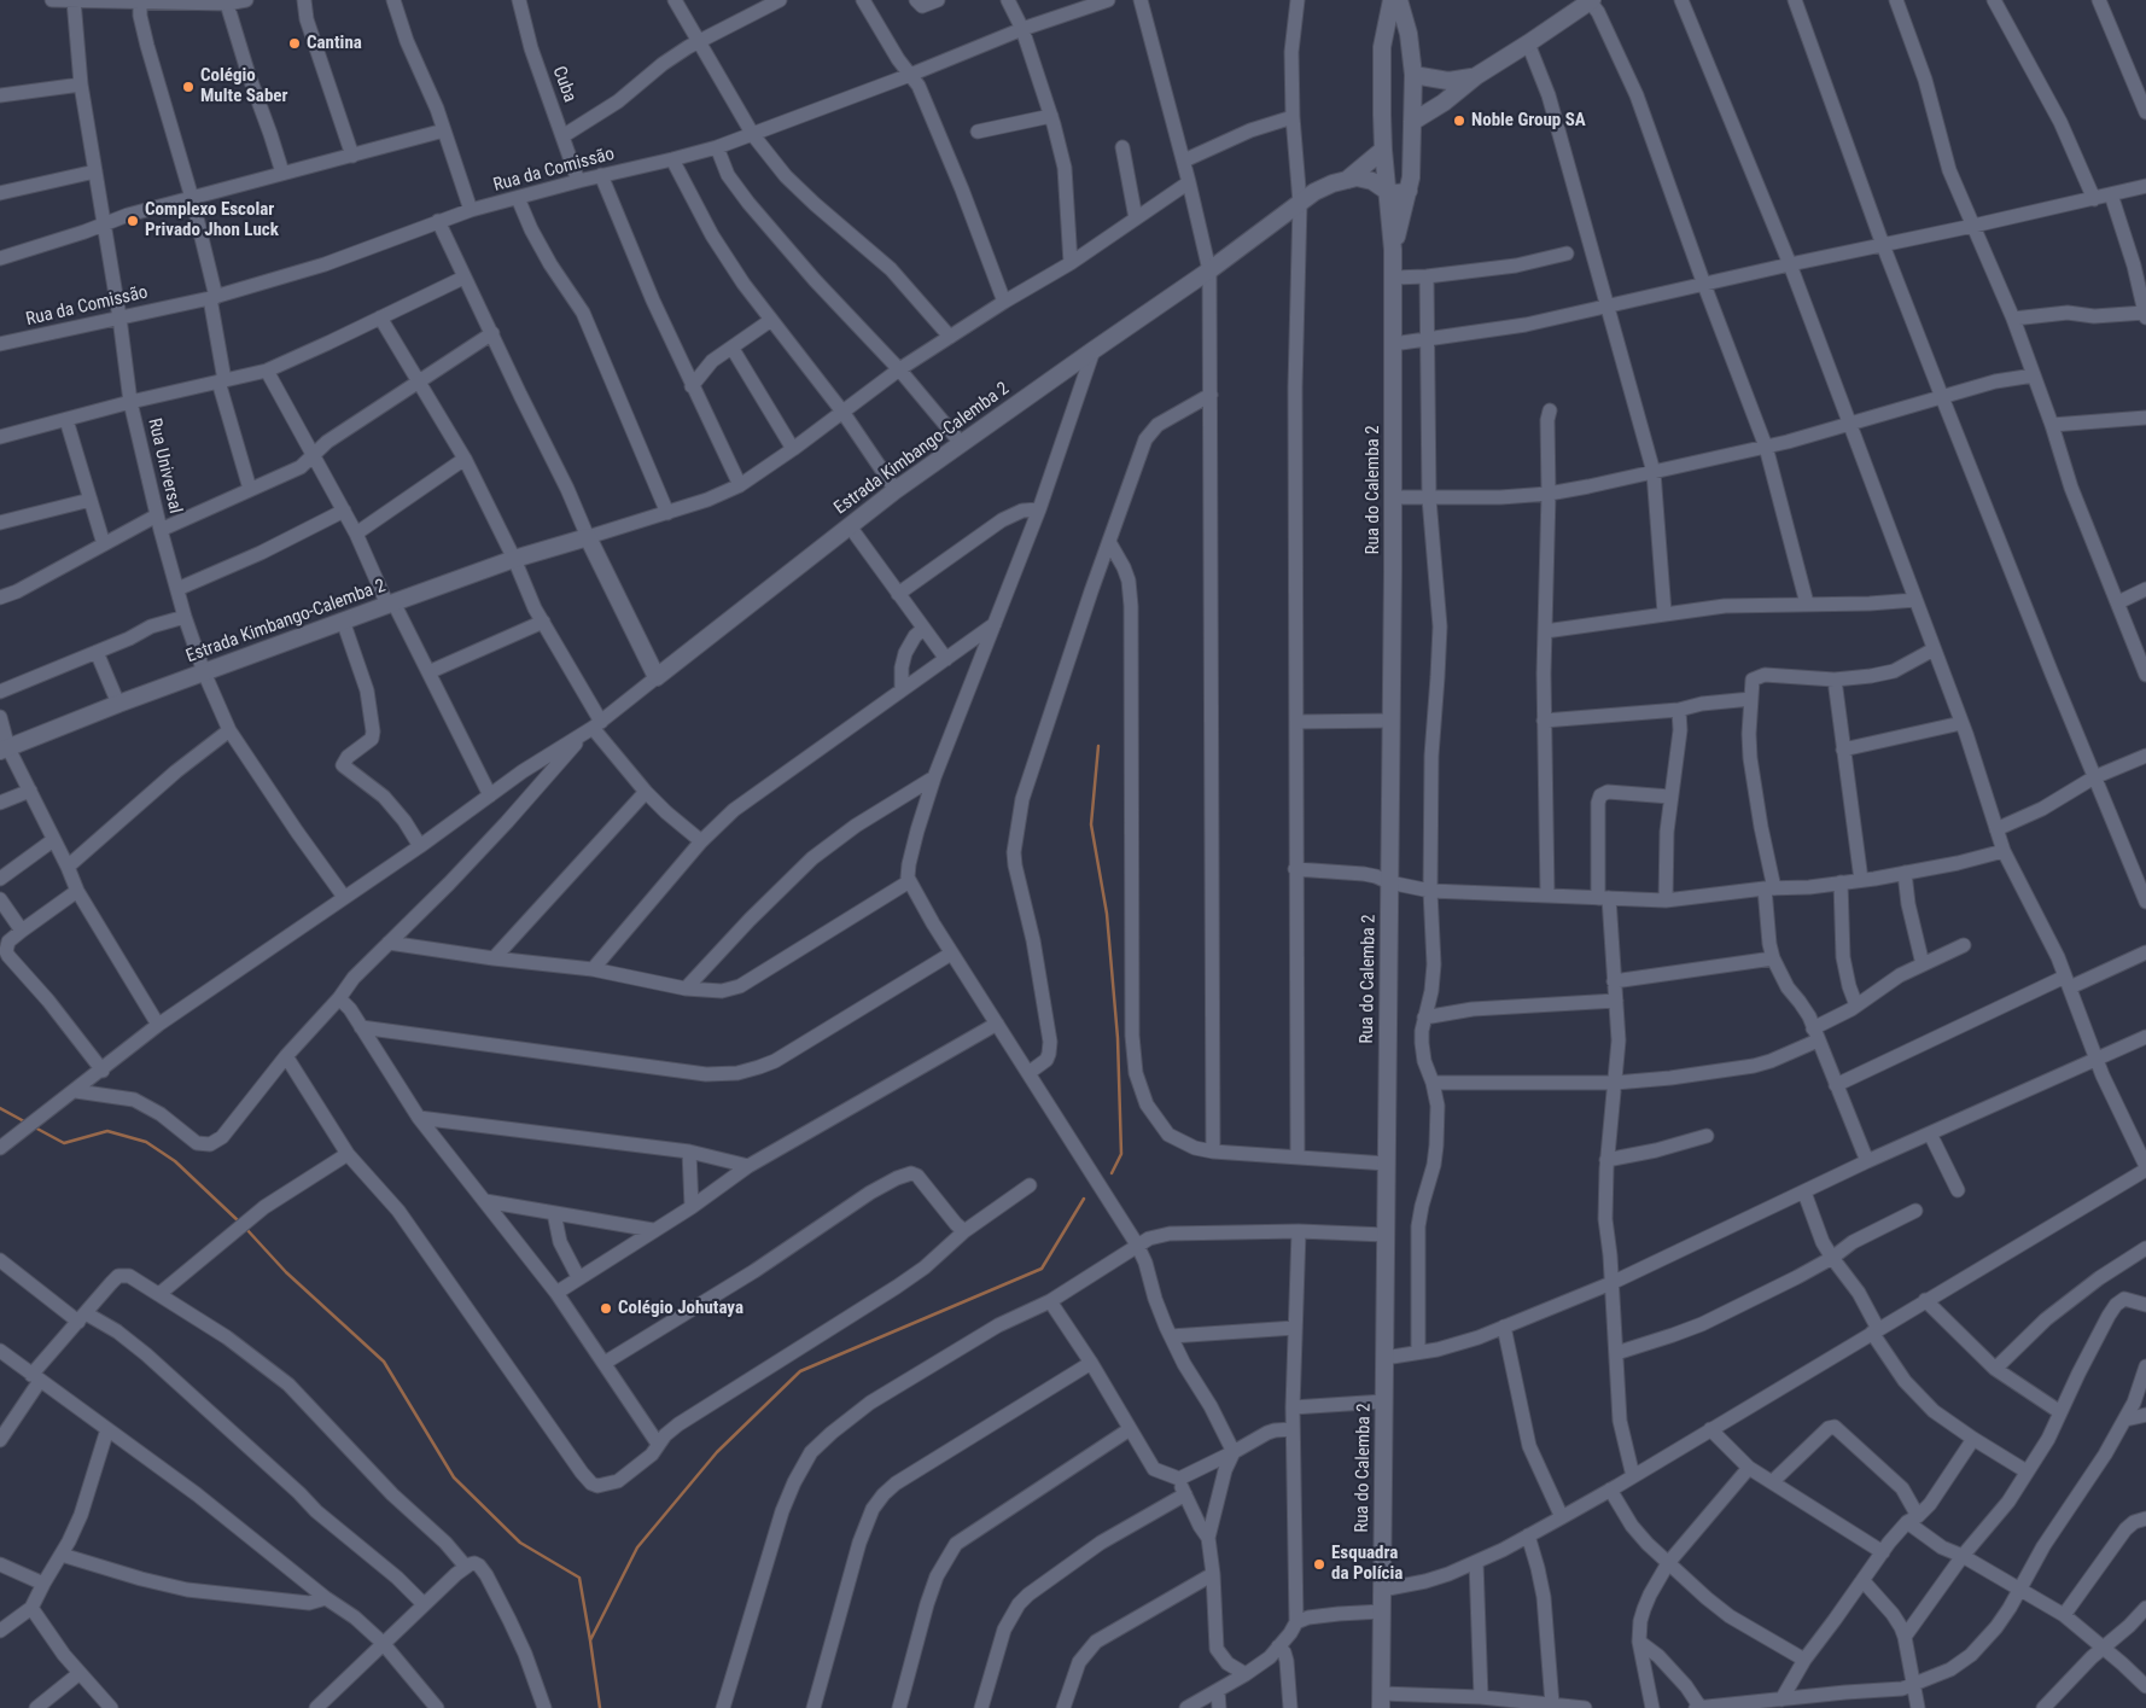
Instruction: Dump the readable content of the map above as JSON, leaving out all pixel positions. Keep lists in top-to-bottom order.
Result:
{
  "streets": {
    "main road": ["Estrada Kimbango-Calemba 2", "Rua do Calemba 2"],
    "street": ["Cuba", "Rua da Comissão", "Rua Universal"]
  },
  "crossings": [
    ["Cuba", "Rua da Comissão"],
    ["Rua da Comissão", "Rua Universal"],
    ["Estrada Kimbango-Calemba 2", "Rua Universal"]
  ],
  "places": [
    "Cantina",
    "Colégio Multe Saber",
    "Noble Group SA",
    "Complexo Escolar Privado Jhon Luck",
    "Colégio Johutaya",
    "Esquadra da Polícia"
  ]
}
